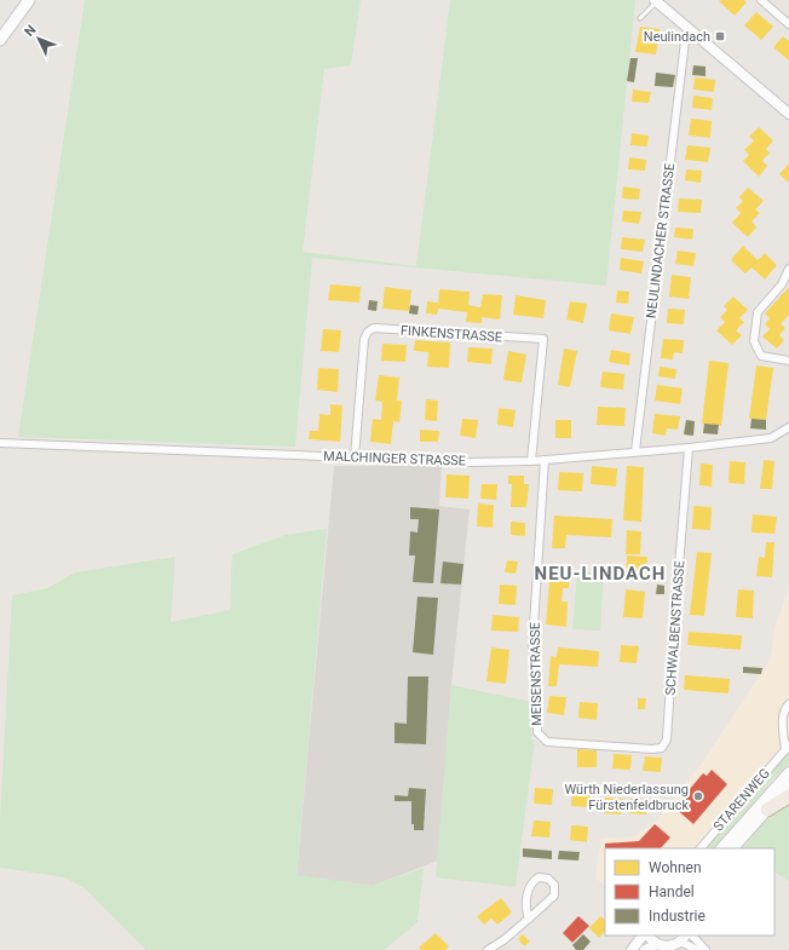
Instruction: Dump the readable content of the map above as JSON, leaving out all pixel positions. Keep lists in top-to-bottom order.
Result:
{
  "streets": {
    "street": [
      "NEULINDACHER STRASSE",
      "FINKENSTRASSE",
      "MALCHINGER STRASSE",
      "SCHWALBENSTRASSE",
      "MEISENSTRASSE",
      "STARENWEG"
    ]
  },
  "crossings": [
    ["NEULINDACHER STRASSE", "MALCHINGER STRASSE"],
    ["FINKENSTRASSE", "MALCHINGER STRASSE"],
    ["MALCHINGER STRASSE", "SCHWALBENSTRASSE"],
    ["MALCHINGER STRASSE", "MEISENSTRASSE"],
    ["SCHWALBENSTRASSE", "MEISENSTRASSE"]
  ],
  "districts": ["NEU-LINDACH"],
  "places": {
    "transit": ["Neulindach"],
    "other": ["Würth Niederlassung Fürstenfeldbruck"]
  },
  "legend": ["Wohnen", "Handel", "Industrie"],
  "north": "top left"
}
